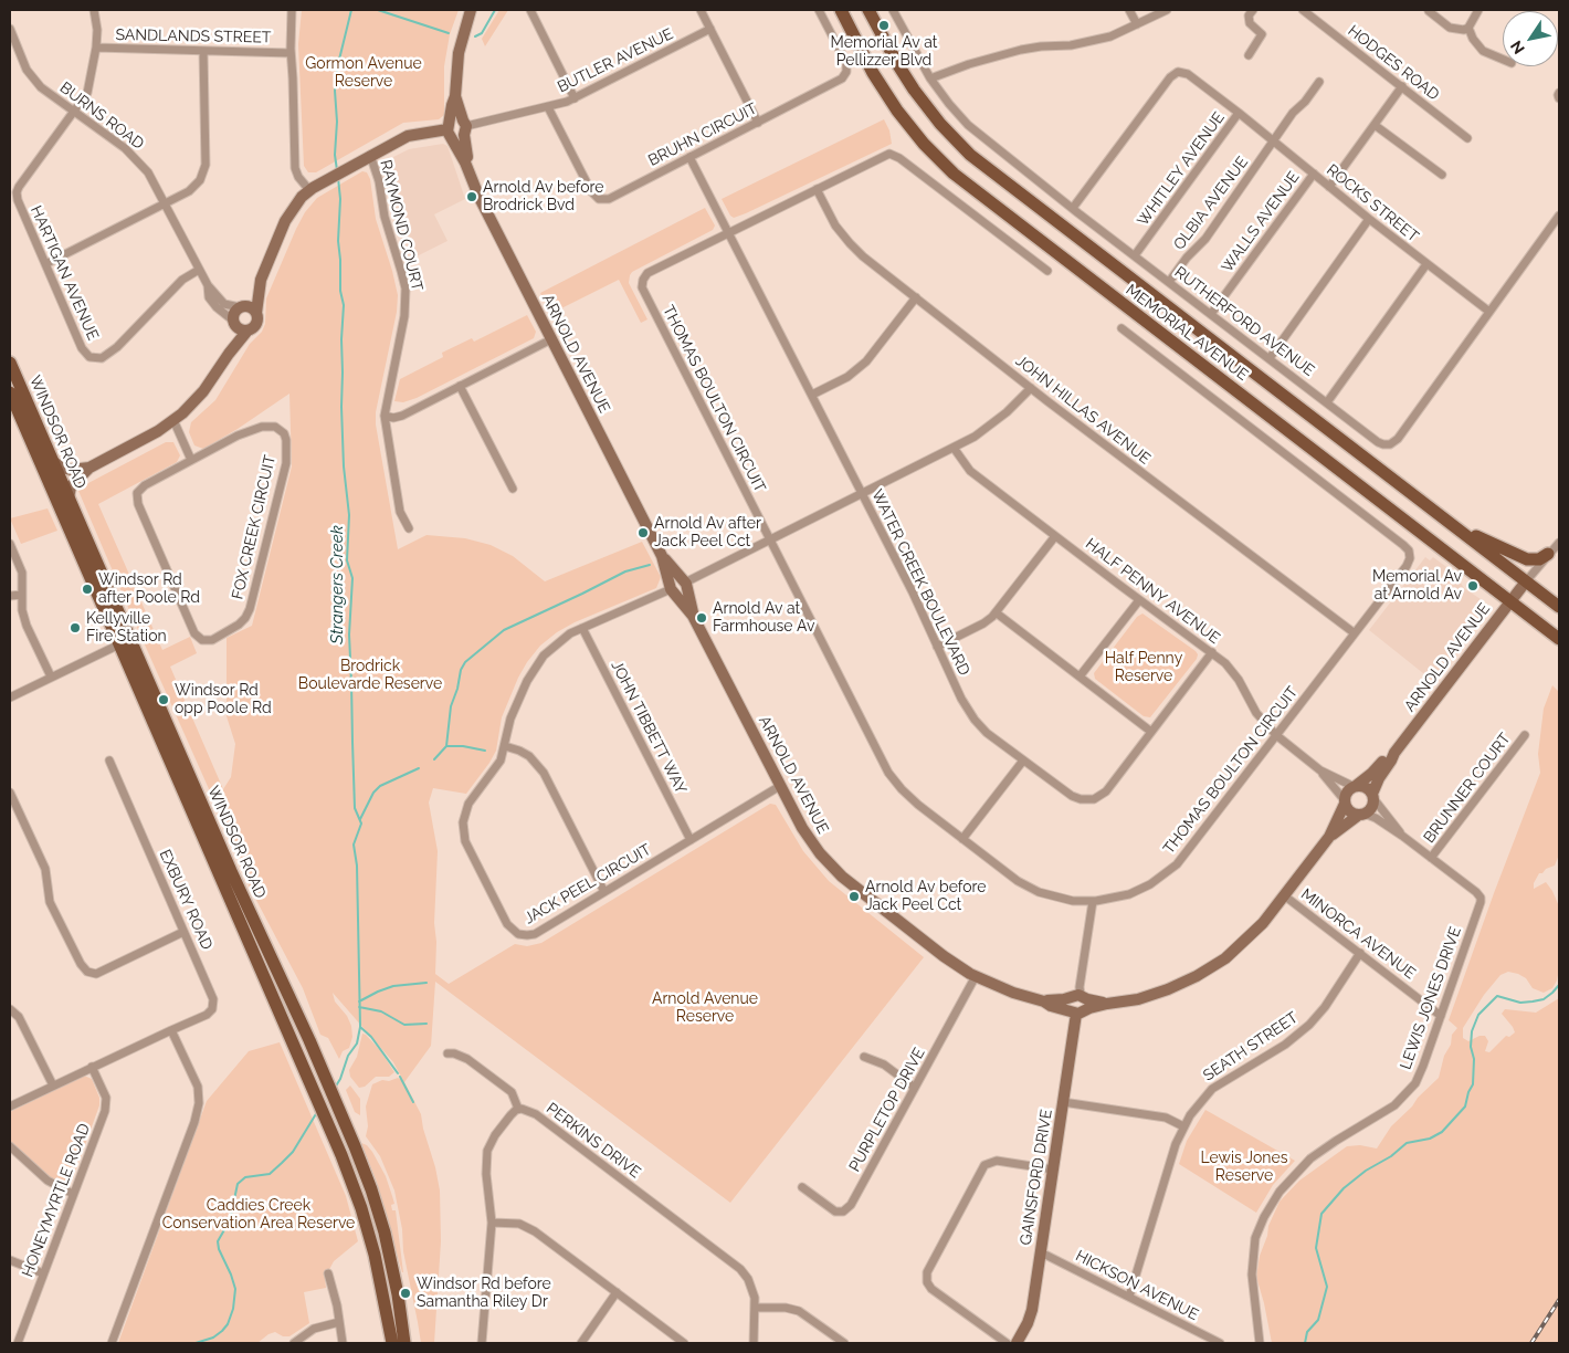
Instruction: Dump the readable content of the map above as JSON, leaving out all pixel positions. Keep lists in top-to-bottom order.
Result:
{
  "streets": {
    "main road": ["MEMORIAL AVENUE", "WINDSOR ROAD"],
    "street": [
      "SANDLANDS STREET",
      "BUTLER AVENUE",
      "HODGES ROAD",
      "BURNS ROAD",
      "BRUHN CIRCUIT",
      "WHITLEY AVENUE",
      "OLBIA AVENUE",
      "ROCKS STREET",
      "WALLS AVENUE",
      "RAYMOND COURT",
      "HARTIGAN AVENUE",
      "RUTHERFORD AVENUE",
      "ARNOLD AVENUE",
      "THOMAS BOULTON CIRCUIT",
      "JOHN HILLAS AVENUE",
      "FOX CREEK CIRCUIT",
      "WATER CREEK BOULEVARD",
      "HALF PENNY AVENUE",
      "JOHN TIBBETT WAY",
      "BRUNNER COURT",
      "JACK PEEL CIRCUIT",
      "EXBURY ROAD",
      "MINORCA AVENUE",
      "LEWIS JONES DRIVE",
      "SEATH STREET",
      "PURPLETOP DRIVE",
      "PERKINS DRIVE",
      "GAINSFORD DRIVE",
      "HONEYMYRTLE ROAD",
      "HICKSON AVENUE"
    ]
  },
  "crossings": [
    ["SANDLANDS STREET", "HARTIGAN AVENUE"],
    ["BUTLER AVENUE", "BRUHN CIRCUIT"],
    ["BUTLER AVENUE", "ARNOLD AVENUE"],
    ["BURNS ROAD", "HARTIGAN AVENUE"],
    ["BRUHN CIRCUIT", "WATER CREEK BOULEVARD"],
    ["WHITLEY AVENUE", "ROCKS STREET"],
    ["WHITLEY AVENUE", "RUTHERFORD AVENUE"],
    ["OLBIA AVENUE", "ROCKS STREET"],
    ["OLBIA AVENUE", "RUTHERFORD AVENUE"],
    ["ROCKS STREET", "WALLS AVENUE"],
    ["ROCKS STREET", "RUTHERFORD AVENUE"],
    ["WALLS AVENUE", "RUTHERFORD AVENUE"],
    ["MEMORIAL AVENUE", "ARNOLD AVENUE"],
    ["ARNOLD AVENUE", "HALF PENNY AVENUE"],
    ["ARNOLD AVENUE", "JACK PEEL CIRCUIT"],
    ["ARNOLD AVENUE", "MINORCA AVENUE"],
    ["ARNOLD AVENUE", "PURPLETOP DRIVE"],
    ["ARNOLD AVENUE", "GAINSFORD DRIVE"],
    ["THOMAS BOULTON CIRCUIT", "JOHN HILLAS AVENUE"],
    ["THOMAS BOULTON CIRCUIT", "WATER CREEK BOULEVARD"],
    ["THOMAS BOULTON CIRCUIT", "HALF PENNY AVENUE"],
    ["WATER CREEK BOULEVARD", "HALF PENNY AVENUE"],
    ["JOHN TIBBETT WAY", "JACK PEEL CIRCUIT"],
    ["BRUNNER COURT", "LEWIS JONES DRIVE"],
    ["MINORCA AVENUE", "LEWIS JONES DRIVE"],
    ["MINORCA AVENUE", "SEATH STREET"],
    ["SEATH STREET", "HICKSON AVENUE"],
    ["GAINSFORD DRIVE", "HICKSON AVENUE"]
  ],
  "water": ["Strangers Creek"],
  "parks": [
    "Gormon Avenue Reserve",
    "Half Penny Reserve",
    "Brodrick Boulevarde Reserve",
    "Arnold Avenue Reserve",
    "Lewis Jones Reserve",
    "Caddies Creek Conservation Area Reserve"
  ],
  "places": [
    "Memorial Av at Pellizzer Blvd",
    "Arnold Av before Brodrick Bvd",
    "Arnold Av after Jack Peel Cct",
    "Memorial Av at Arnold Av",
    "Windsor Rd after Poole Rd",
    "Arnold Av at Farmhouse Av",
    "Kellyville Fire Station",
    "Windsor Rd opp Poole Rd",
    "Arnold Av before Jack Peel Cct",
    "Windsor Rd before Samantha Riley Dr"
  ],
  "north": "bottom left"
}
